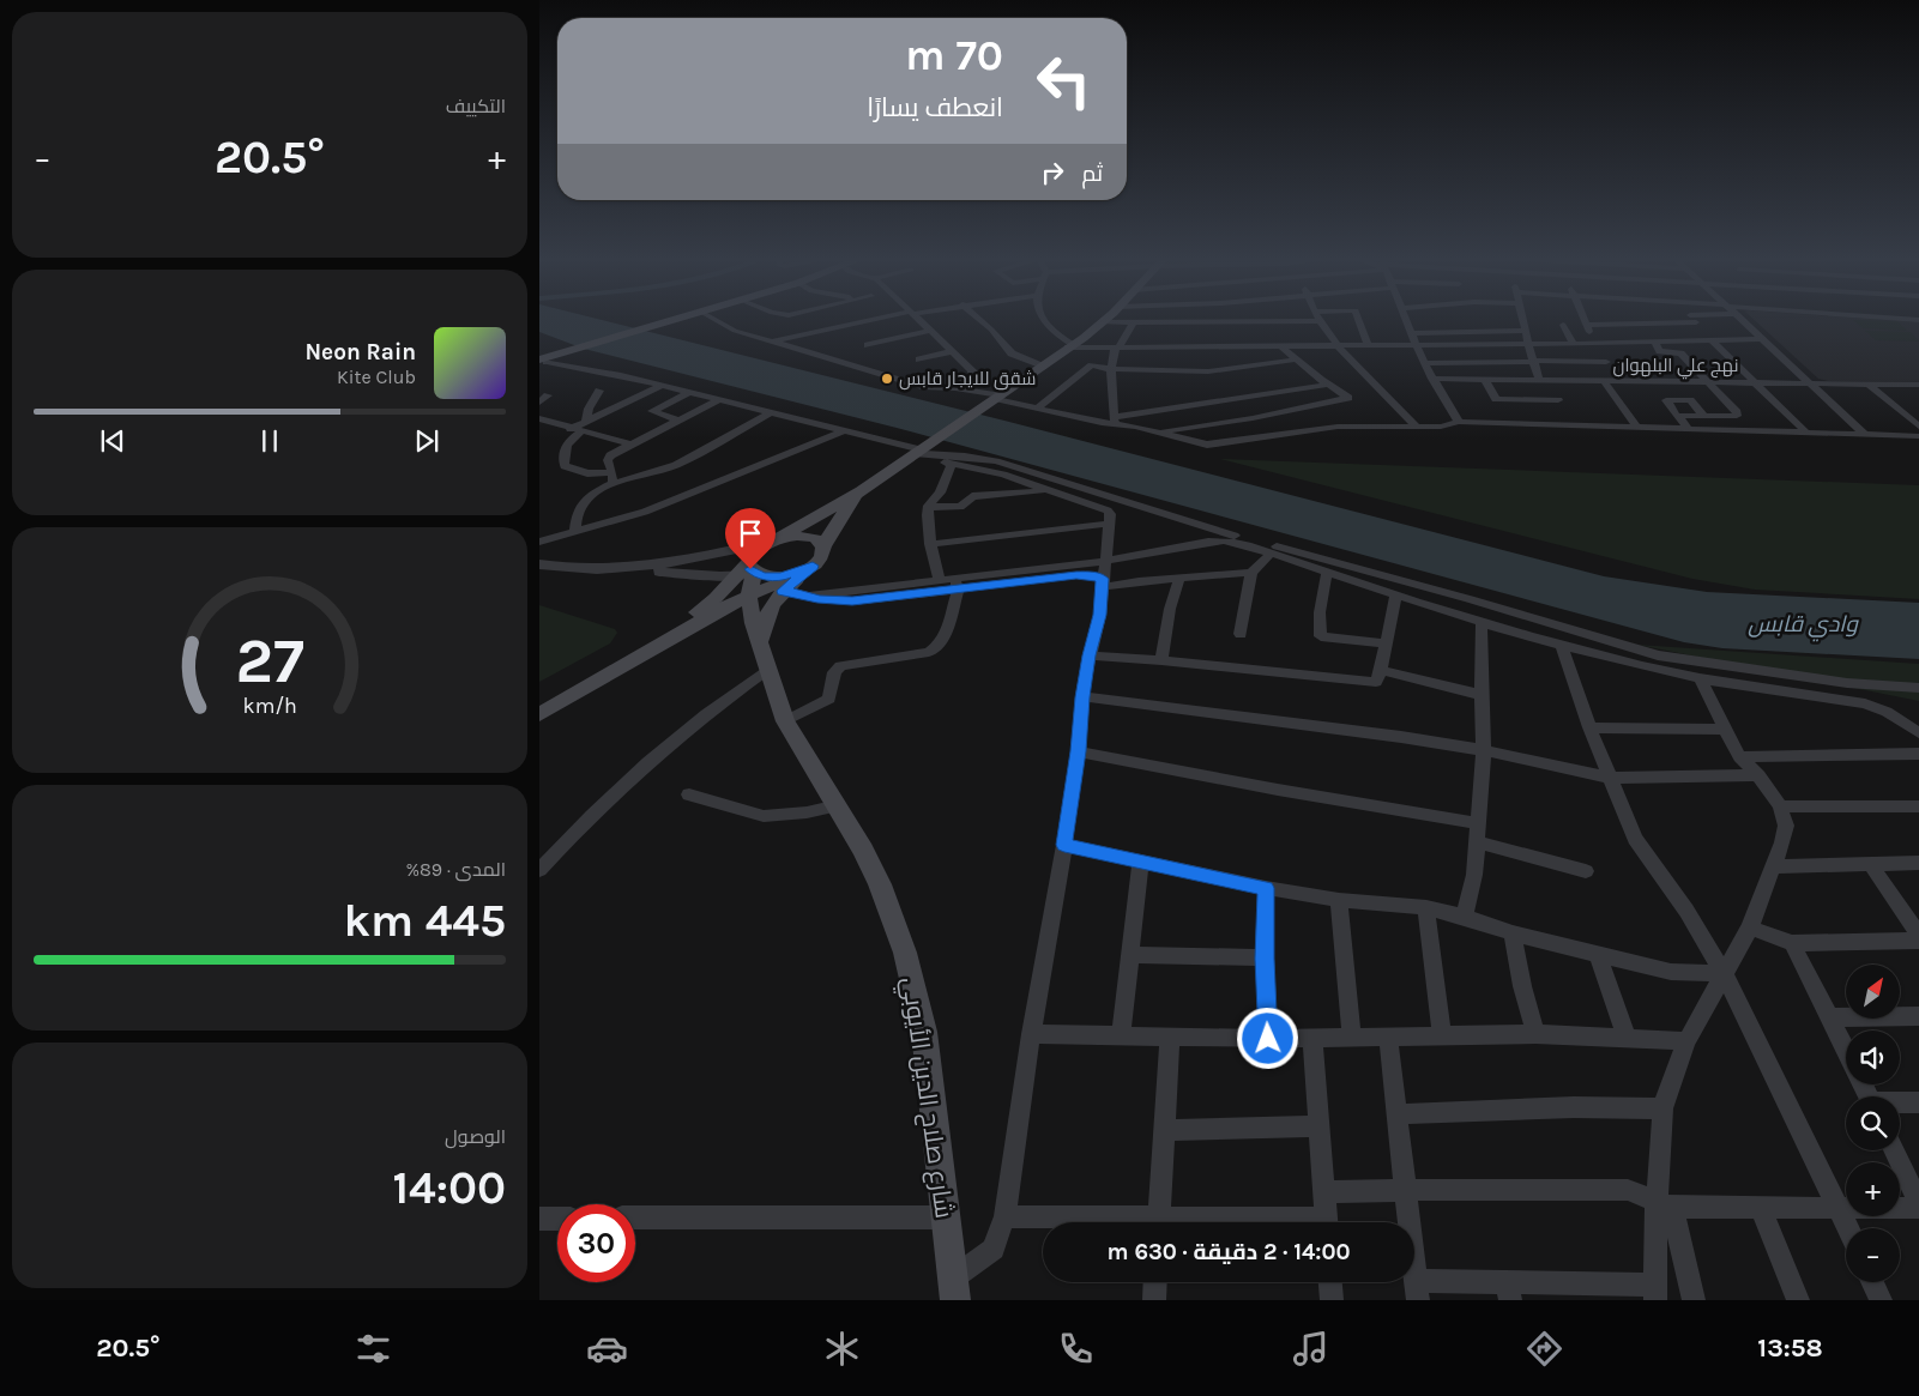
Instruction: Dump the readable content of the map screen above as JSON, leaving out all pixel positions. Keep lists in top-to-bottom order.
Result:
{
  "streets": {
    "main road": ["شارع صلاح الدين الأيوبي"],
    "street": ["نهج علي البلهوان"]
  },
  "water": ["وادي قابس"],
  "places": ["شقق للايجار قابس"],
  "north": "top right",
  "page": {
    "tile": [
      "التكييف",
      ["المدى · 89%", "445 km"],
      ["الوصول", "14:00"]
    ],
    "turn": ["70 m", "انعطف يسارًا"],
    "heat": ["−", "20.5°", "+"],
    "then": "ثم",
    "song": ["Neon Rain", "Kite Club"],
    "map_buttons": ["+", "−"],
    "limit": "30",
    "trip": "14:00 · 2 دقيقة · 630 m",
    "tabs": ["13:58", "20.5°"],
    "gauge": ["27", "km/h"]
  }
}
